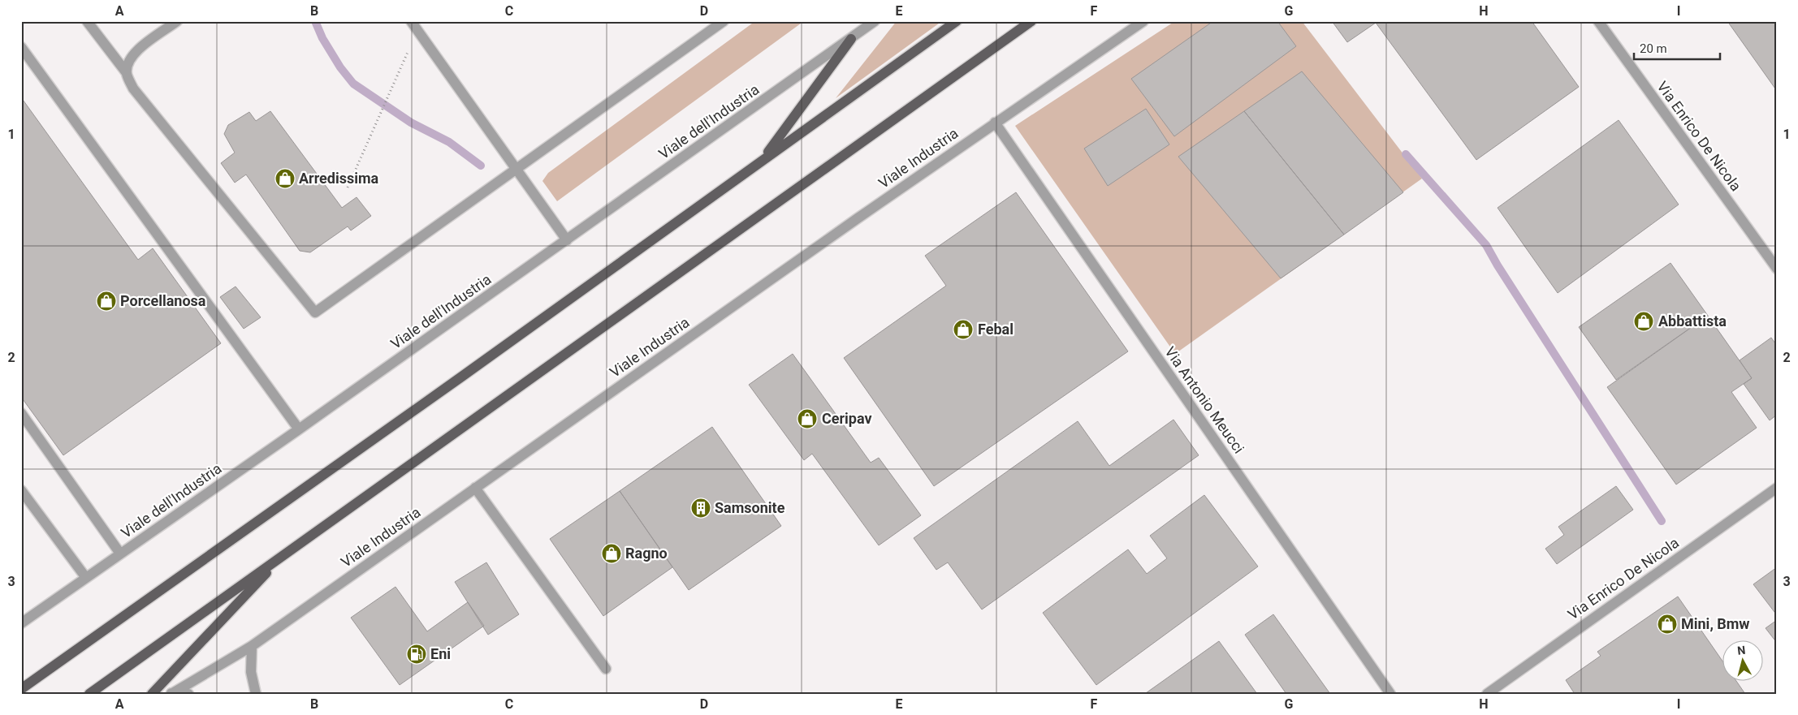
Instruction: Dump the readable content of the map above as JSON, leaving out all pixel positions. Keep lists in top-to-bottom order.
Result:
{
  "streets": {
    "street": [
      "Viale dell'Industria",
      "Via Enrico De Nicola",
      "Viale Industria",
      "Via Antonio Meucci"
    ]
  },
  "crossings": [
    ["Viale Industria", "Via Antonio Meucci"]
  ],
  "places": {
    "shop": [
      "Arredissima",
      "Porcellanosa",
      "Abbattista",
      "Febal",
      "Ceripav",
      "Ragno",
      "Mini, Bmw"
    ],
    "building": ["Samsonite"],
    "fuel station": ["Eni"]
  },
  "scale_bar": "20 m",
  "north": "top",
  "grid": {
    "columns": [
      "A",
      "B",
      "C",
      "D",
      "E",
      "F",
      "G",
      "H",
      "I"
    ],
    "rows": ["1", "2", "3"]
  }
}
